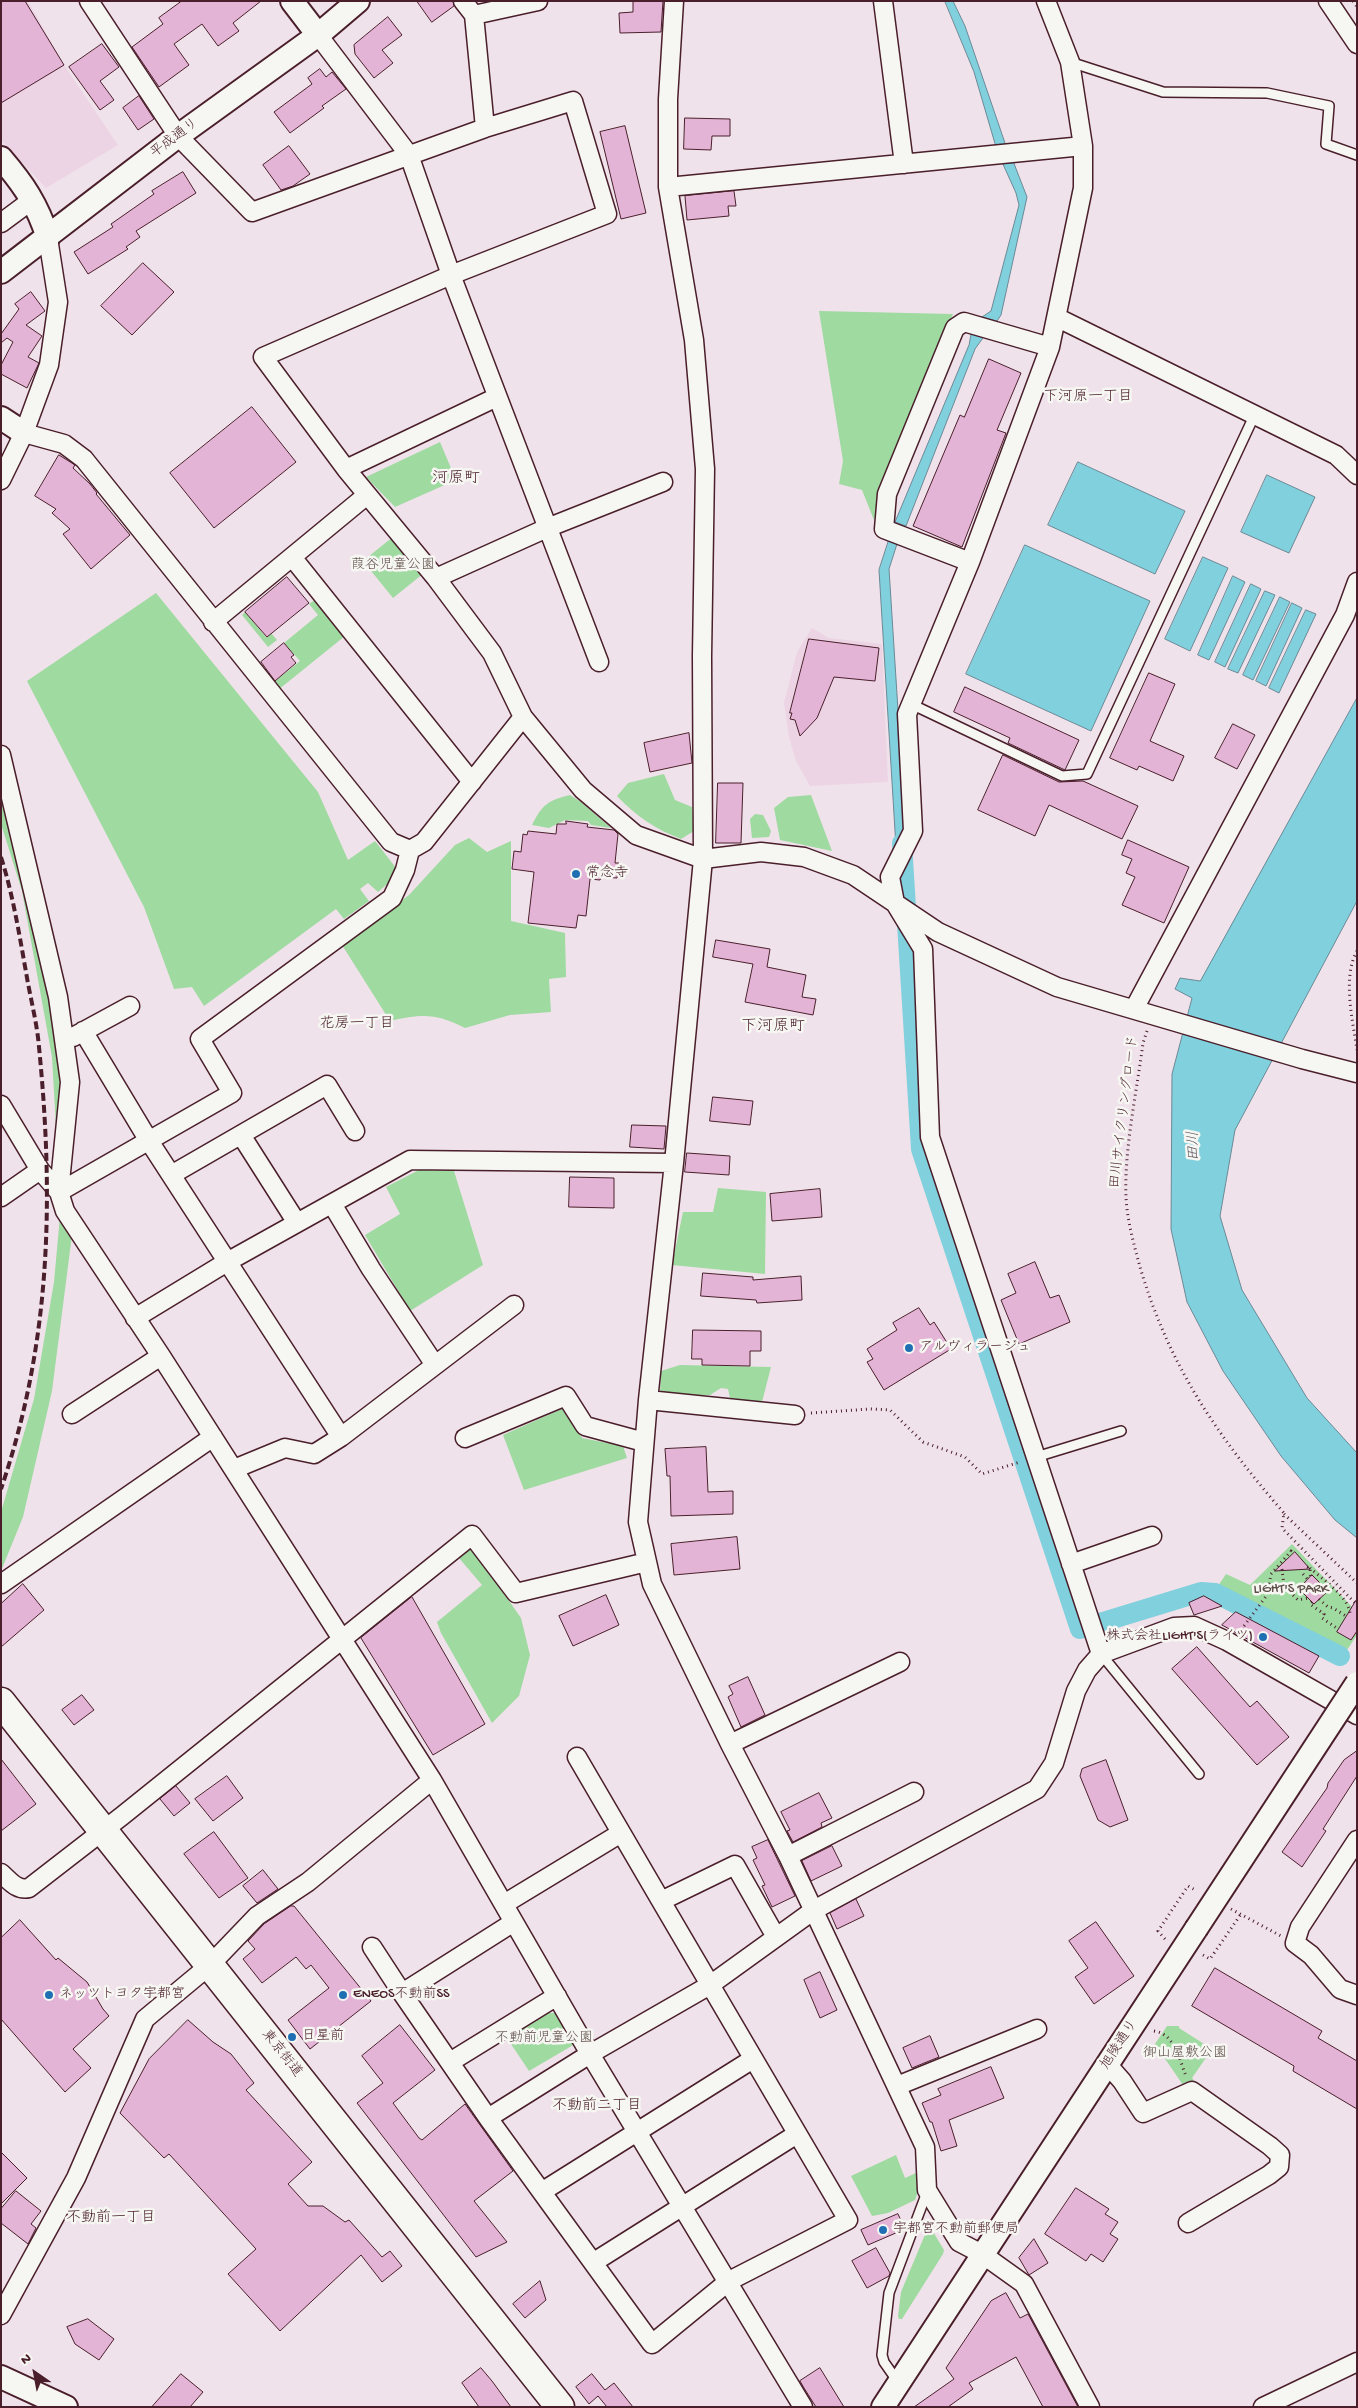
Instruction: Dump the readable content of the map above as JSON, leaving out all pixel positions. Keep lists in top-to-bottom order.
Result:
{
  "streets": {
    "highway": ["東京街道"],
    "street": ["平成通り", "旭陵通り"],
    "path": ["田川サイクリングロード"]
  },
  "districts": [
    "下河原一丁目",
    "河原町",
    "花房一丁目",
    "下河原町",
    "不動前二丁目",
    "不動前一丁目"
  ],
  "water": ["田川"],
  "parks": [
    "葭谷児童公園",
    "LIGHT'S PARK",
    "不動前児童公園",
    "御山屋敷公園"
  ],
  "places": [
    "常念寺",
    "アルヴィラージュ",
    "株式会社LIGHT'S(ライツ)",
    "ネッツトヨタ宇都宮",
    "ENEOS不動前SS",
    "日星前",
    "宇都宮不動前郵便局"
  ],
  "north": "top left"
}
